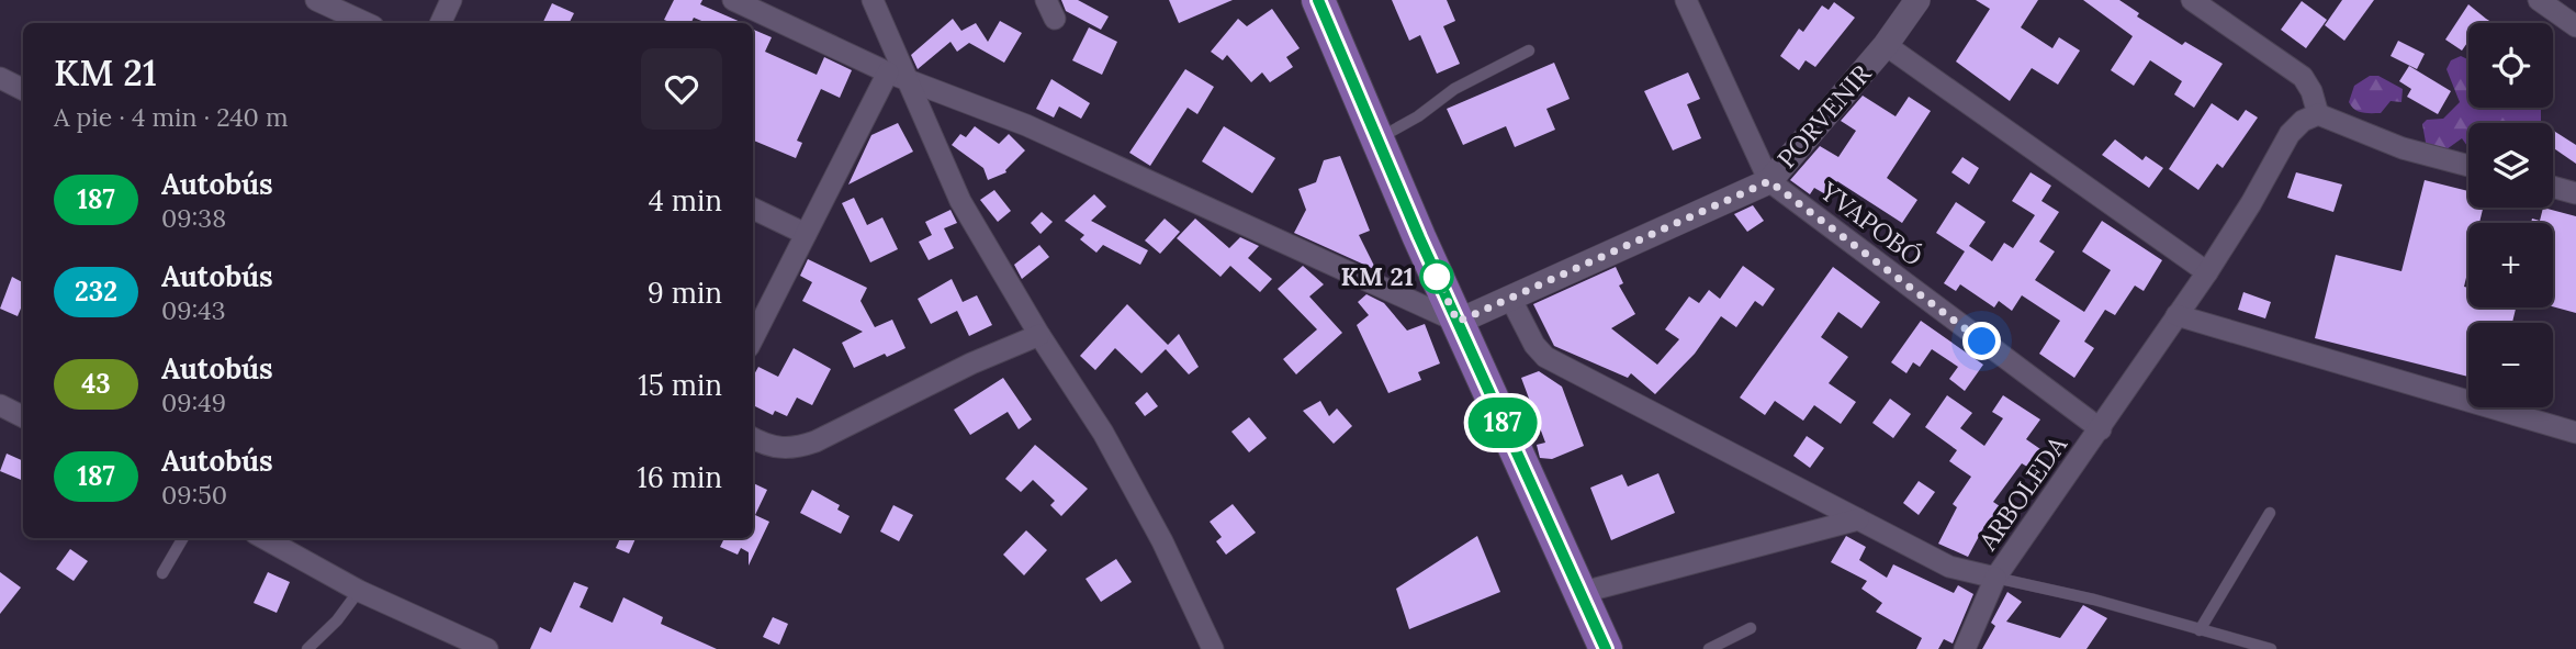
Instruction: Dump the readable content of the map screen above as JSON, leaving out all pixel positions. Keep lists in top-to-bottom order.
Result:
{
  "streets": {
    "street": ["PORVENIR", "YVAPOBÓ", "ARBOLEDA"]
  },
  "crossings": [
    ["PORVENIR", "YVAPOBÓ"],
    ["PORVENIR", "ARBOLEDA"],
    ["YVAPOBÓ", "ARBOLEDA"]
  ],
  "places": ["KM 21"],
  "lines": ["bus line 187"],
  "page": {
    "on_map": "187",
    "map_buttons": ["+", "−"],
    "heading": ["KM 21", "A pie · 4 min · 240 m"],
    "list": [
      {
        "mark": "187",
        "name": "Autobús",
        "note": "09:38",
        "value": "4 min"
      },
      {
        "mark": "232",
        "name": "Autobús",
        "note": "09:43",
        "value": "9 min"
      },
      {
        "mark": "43",
        "name": "Autobús",
        "note": "09:49",
        "value": "15 min"
      },
      {
        "mark": "187",
        "name": "Autobús",
        "note": "09:50",
        "value": "16 min"
      }
    ]
  }
}
